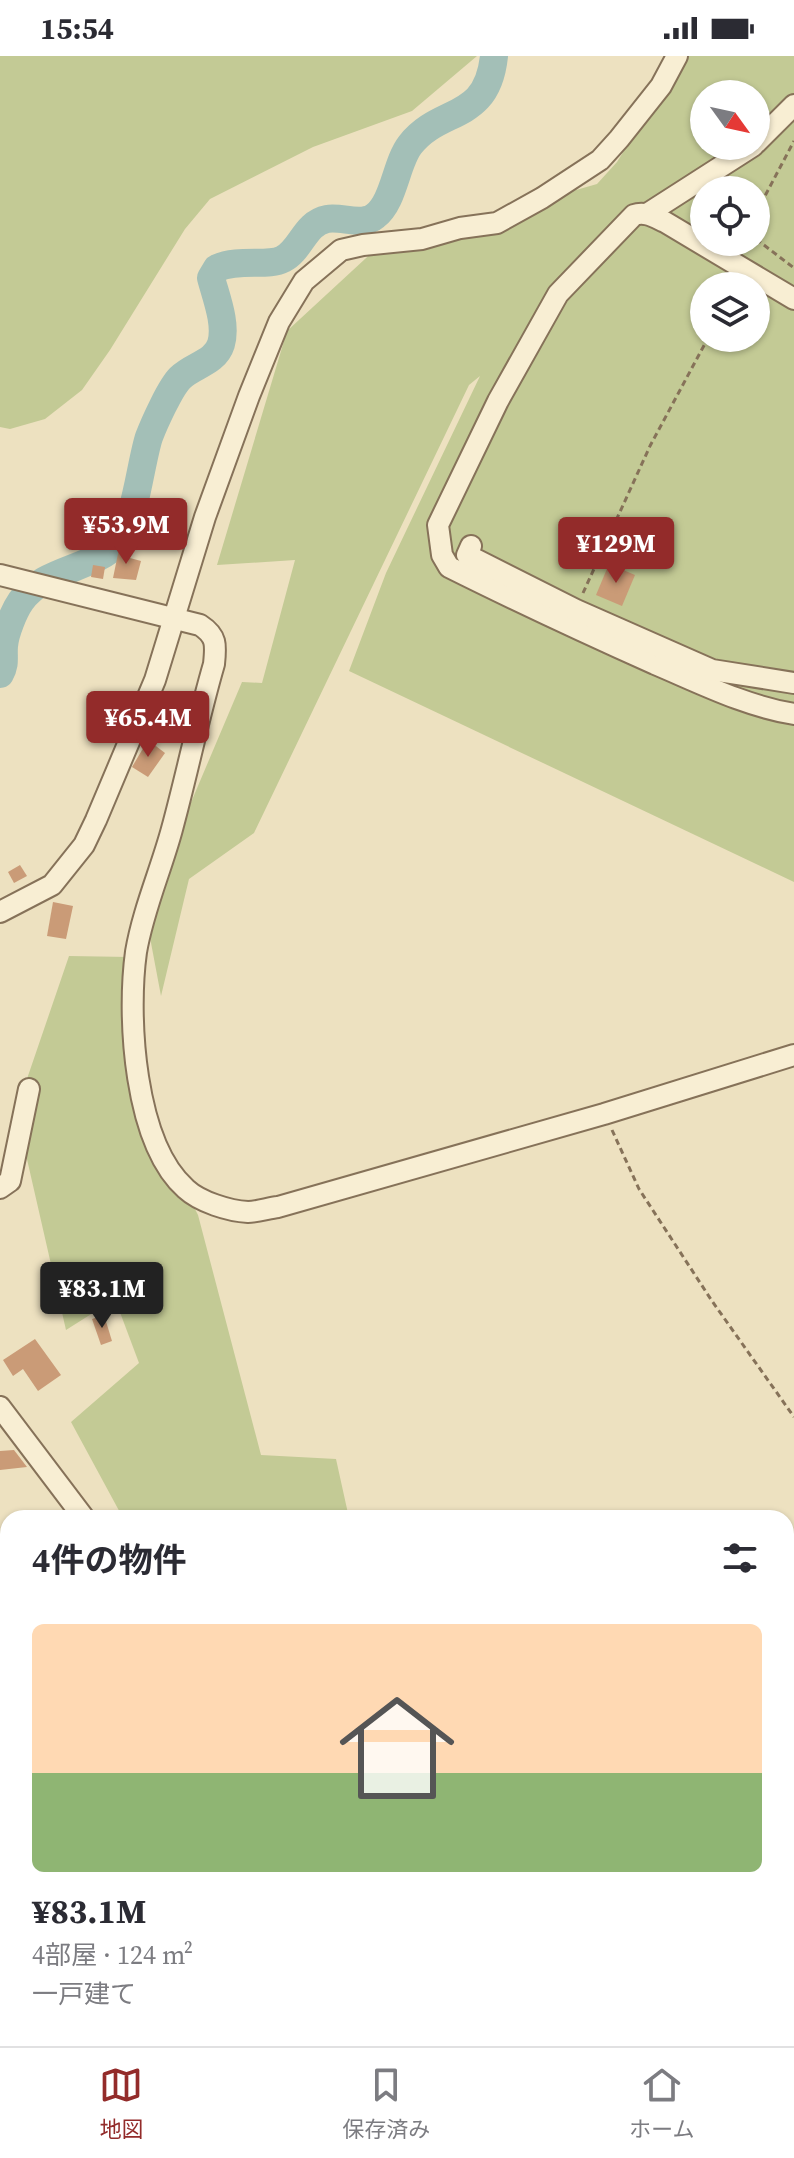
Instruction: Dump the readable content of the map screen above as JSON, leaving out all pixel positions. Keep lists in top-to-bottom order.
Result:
{
  "north": "bottom right",
  "page": {
    "status": "15:54",
    "price": [
      "¥53.9M",
      "¥129M",
      "¥65.4M",
      "¥83.1M"
    ],
    "heading": "4件の物件",
    "list": [
      {
        "name": "¥83.1M",
        "note": "4部屋 · 124 m² · 一戸建て"
      }
    ],
    "tabs": ["地図", "保存済み", "ホーム"]
  }
}
